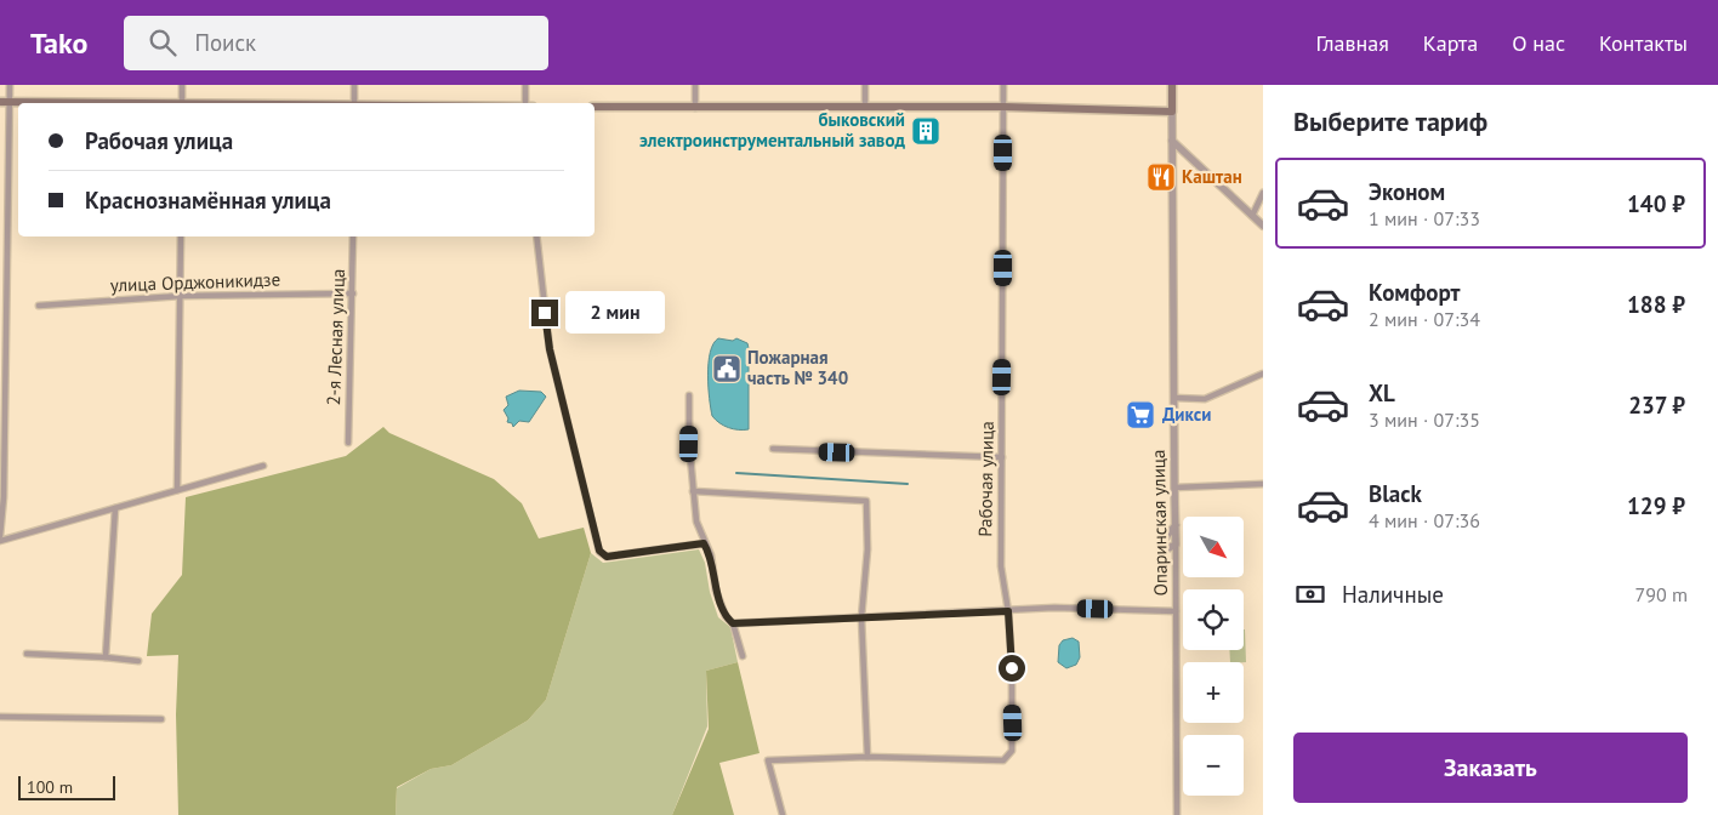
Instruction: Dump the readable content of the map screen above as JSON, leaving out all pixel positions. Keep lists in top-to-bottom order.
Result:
{
  "streets": {
    "main road": ["Опаринская улица"],
    "street": ["улица Орджоникидзе", "2-я Лесная улица", "Рабочая улица"]
  },
  "crossings": [
    ["улица Орджоникидзе", "2-я Лесная улица"]
  ],
  "places": {
    "building": ["быковский электроинструментальный завод"],
    "restaurant": ["Каштан"],
    "public building": ["Пожарная часть № 340"],
    "supermarket": ["Дикси"]
  },
  "scale_bar": "100 m",
  "north": "bottom right",
  "page": {
    "header": "Tako",
    "search": "Поиск",
    "nav": [
      "Главная",
      "Карта",
      "О нас",
      "Контакты"
    ],
    "heading": "Выберите тариф",
    "banner": ["Рабочая улица", "Краснознамённая улица"],
    "list": [
      {
        "name": "Эконом",
        "note": "1 мин · 07:33",
        "value": "140 ₽"
      },
      {
        "name": "Комфорт",
        "note": "2 мин · 07:34",
        "value": "188 ₽"
      },
      {
        "name": "XL",
        "note": "3 мин · 07:35",
        "value": "237 ₽"
      },
      {
        "name": "Black",
        "note": "4 мин · 07:36",
        "value": "129 ₽"
      }
    ],
    "bubble": "2 мин",
    "map_buttons": ["+", "−"],
    "pay": ["Наличные", "790 m"],
    "buttons": "Заказать",
    "scale": "100 m"
  }
}
